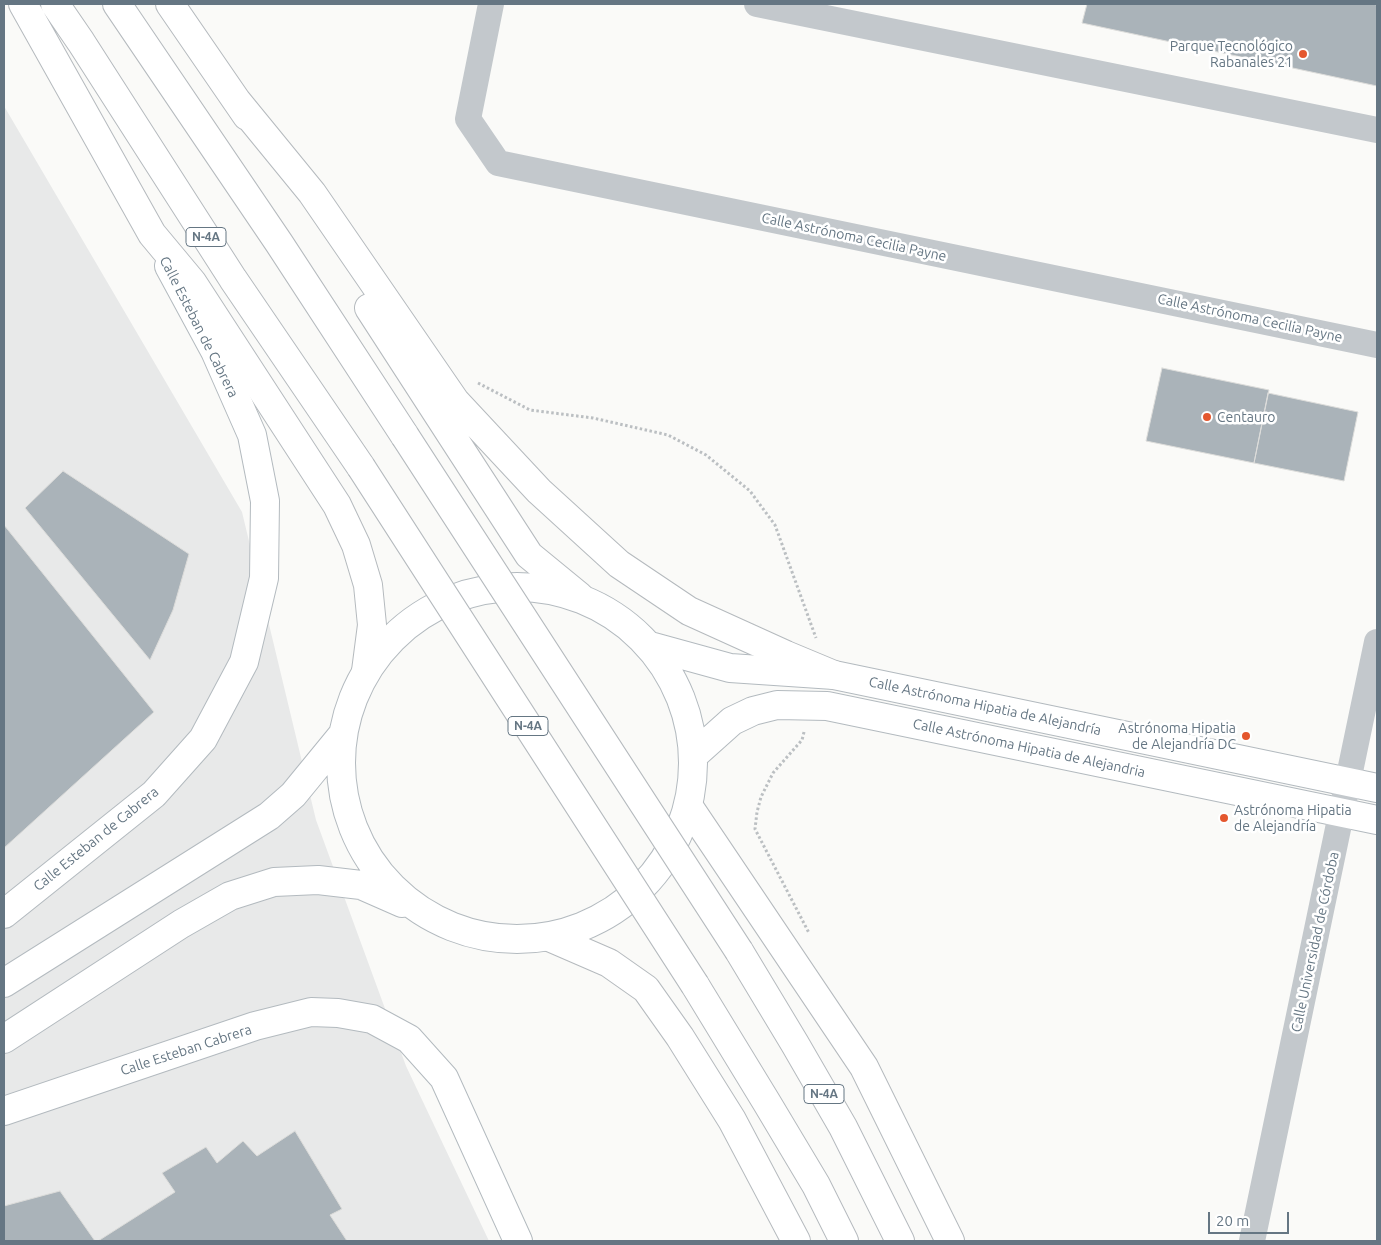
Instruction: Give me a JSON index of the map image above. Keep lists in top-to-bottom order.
{
  "streets": {
    "main road": [
      "N-4A",
      "Calle Esteban de Cabrera",
      "Calle Astrónoma Hipatia de Alejandría",
      "Calle Astrónoma Hipatia de Alejandria",
      "Calle Esteban Cabrera"
    ],
    "street": ["Calle Astrónoma Cecilia Payne", "Calle Universidad de Córdoba"]
  },
  "crossings": [
    ["Calle Astrónoma Hipatia de Alejandría", "Calle Universidad de Córdoba"],
    ["Calle Astrónoma Hipatia de Alejandria", "Calle Universidad de Córdoba"]
  ],
  "places": [
    "Parque Tecnológico Rabanales 21",
    "Centauro",
    "Astrónoma Hipatia de Alejandría DC",
    "Astrónoma Hipatia de Alejandría"
  ],
  "scale_bar": "20 m"
}
